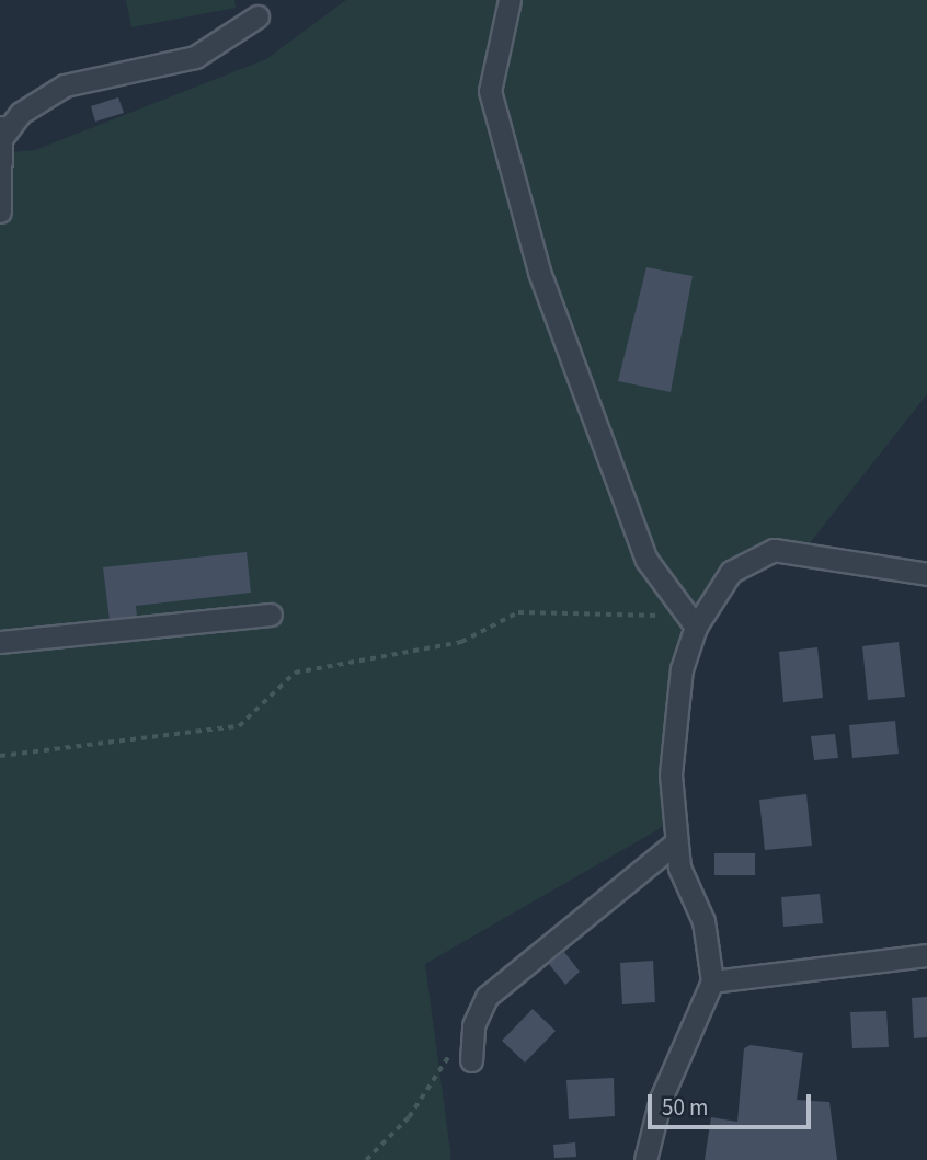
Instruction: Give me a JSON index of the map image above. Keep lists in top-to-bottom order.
{
  "scale_bar": "50 m"
}
